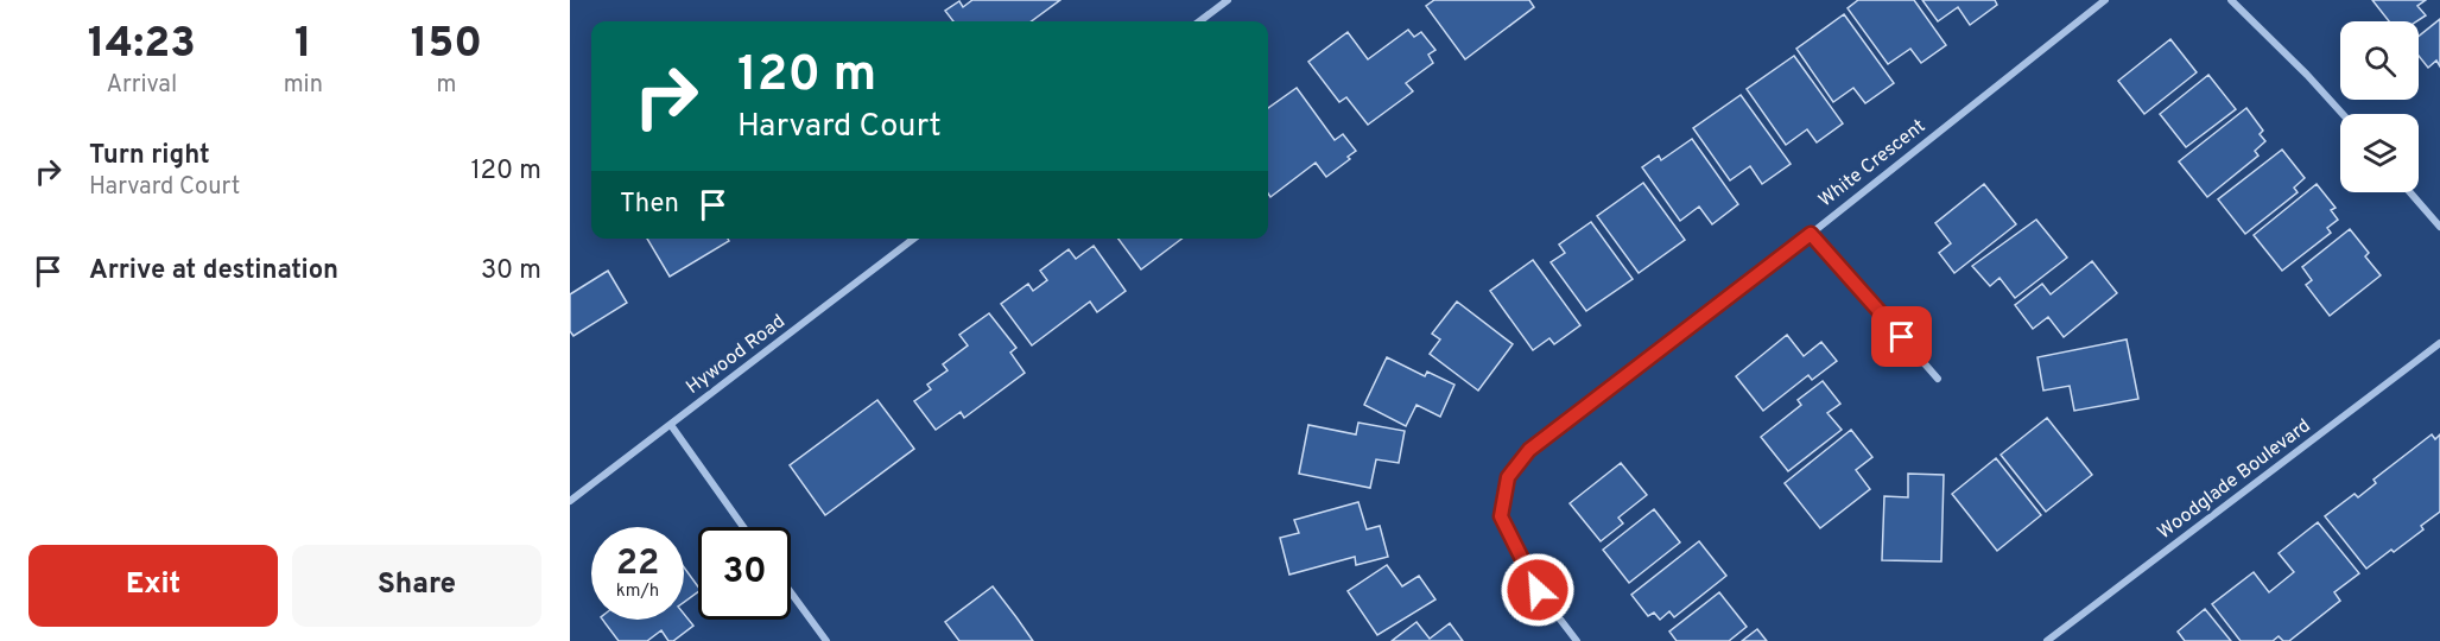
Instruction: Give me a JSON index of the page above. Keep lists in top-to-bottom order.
{
  "streets": {
    "street": ["White Crescent", "Hywood Road", "Woodglade Boulevard"]
  },
  "page": {
    "eta": [
      "14:23",
      "Arrival",
      "1",
      "min",
      "150",
      "m"
    ],
    "turn": ["120 m", "Harvard Court"],
    "list": [
      {
        "name": "Turn right",
        "note": "Harvard Court",
        "value": "120 m"
      },
      {
        "name": "Arrive at destination",
        "value": "30 m"
      }
    ],
    "then": "Then",
    "speed": "22 km/h",
    "limit": "30",
    "buttons": ["Exit", "Share"]
  }
}
